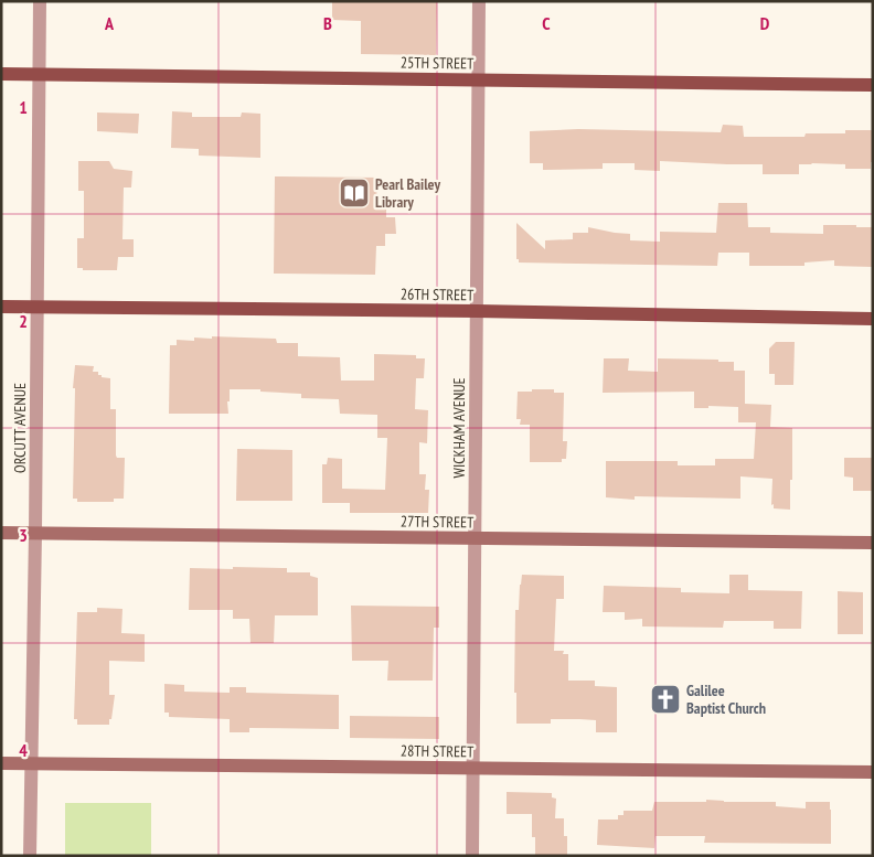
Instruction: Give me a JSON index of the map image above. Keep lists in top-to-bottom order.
{
  "streets": {
    "main road": [
      "25TH STREET",
      "26TH STREET",
      "27TH STREET",
      "28TH STREET"
    ],
    "street": ["ORCUTT AVENUE", "WICKHAM AVENUE"]
  },
  "crossings": [
    ["25TH STREET", "ORCUTT AVENUE"],
    ["25TH STREET", "WICKHAM AVENUE"],
    ["26TH STREET", "ORCUTT AVENUE"],
    ["26TH STREET", "WICKHAM AVENUE"],
    ["ORCUTT AVENUE", "27TH STREET"],
    ["ORCUTT AVENUE", "28TH STREET"],
    ["WICKHAM AVENUE", "27TH STREET"],
    ["WICKHAM AVENUE", "28TH STREET"]
  ],
  "places": {
    "library": ["Pearl Bailey Library"],
    "church": ["Galilee Baptist Church"]
  },
  "grid": {
    "columns": [
      "A",
      "B",
      "C",
      "D"
    ],
    "rows": [
      "1",
      "2",
      "3",
      "4"
    ]
  }
}
